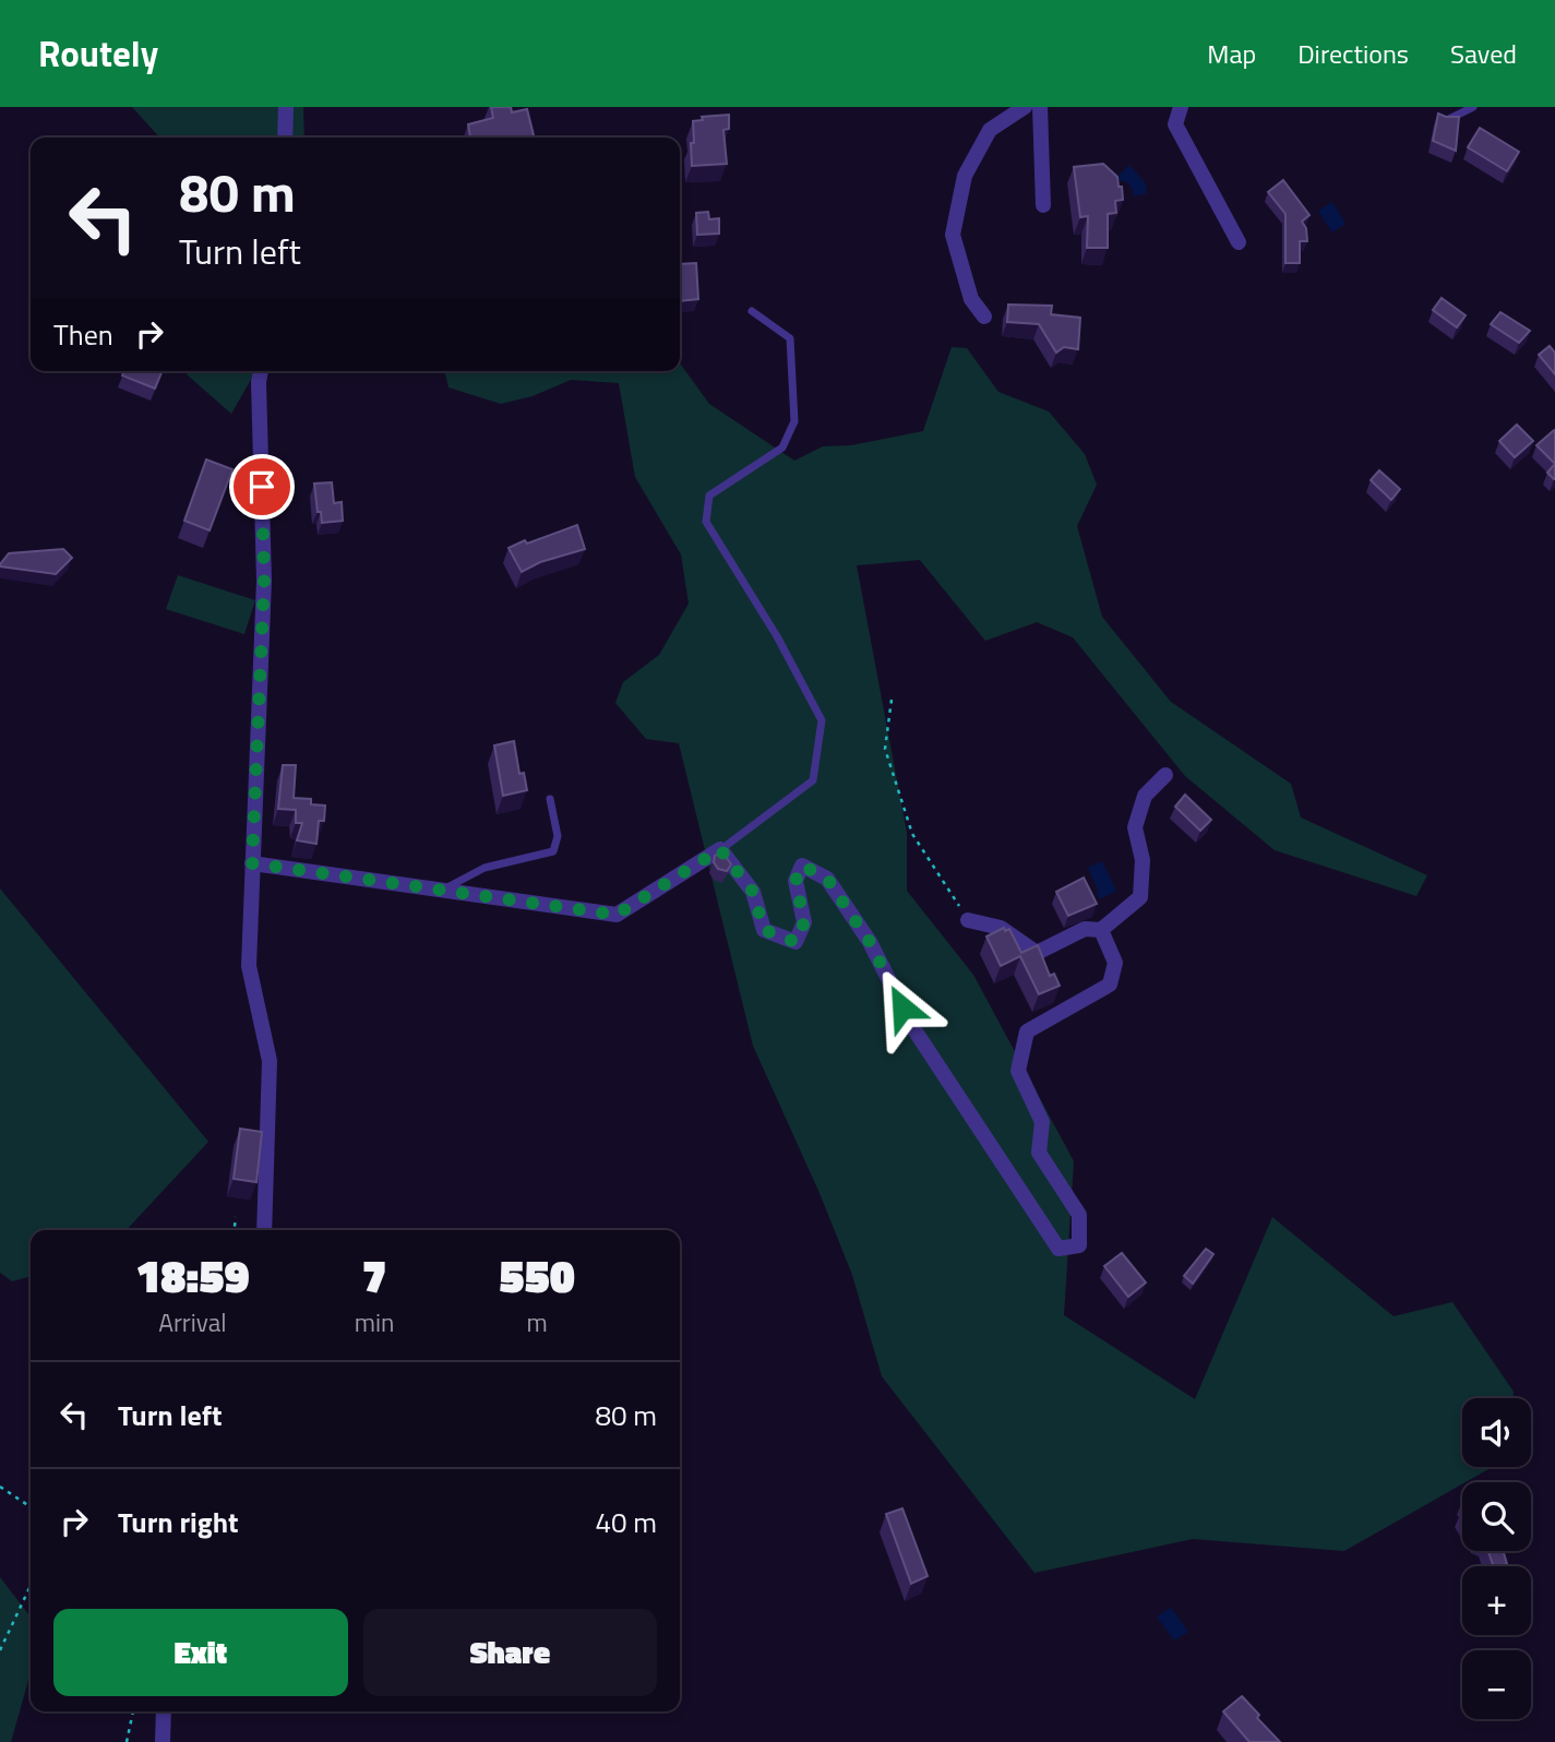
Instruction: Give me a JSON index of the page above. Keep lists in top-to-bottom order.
{
  "page": {
    "header": "Routely",
    "nav": ["Map", "Directions", "Saved"],
    "turn": ["80 m", "Turn left"],
    "then": "Then",
    "eta": [
      "18:59",
      "Arrival",
      "7",
      "min",
      "550",
      "m"
    ],
    "list": [
      {
        "name": "Turn left",
        "value": "80 m"
      },
      {
        "name": "Turn right",
        "value": "40 m"
      }
    ],
    "map_buttons": ["+", "−"],
    "buttons": ["Exit", "Share"]
  }
}
